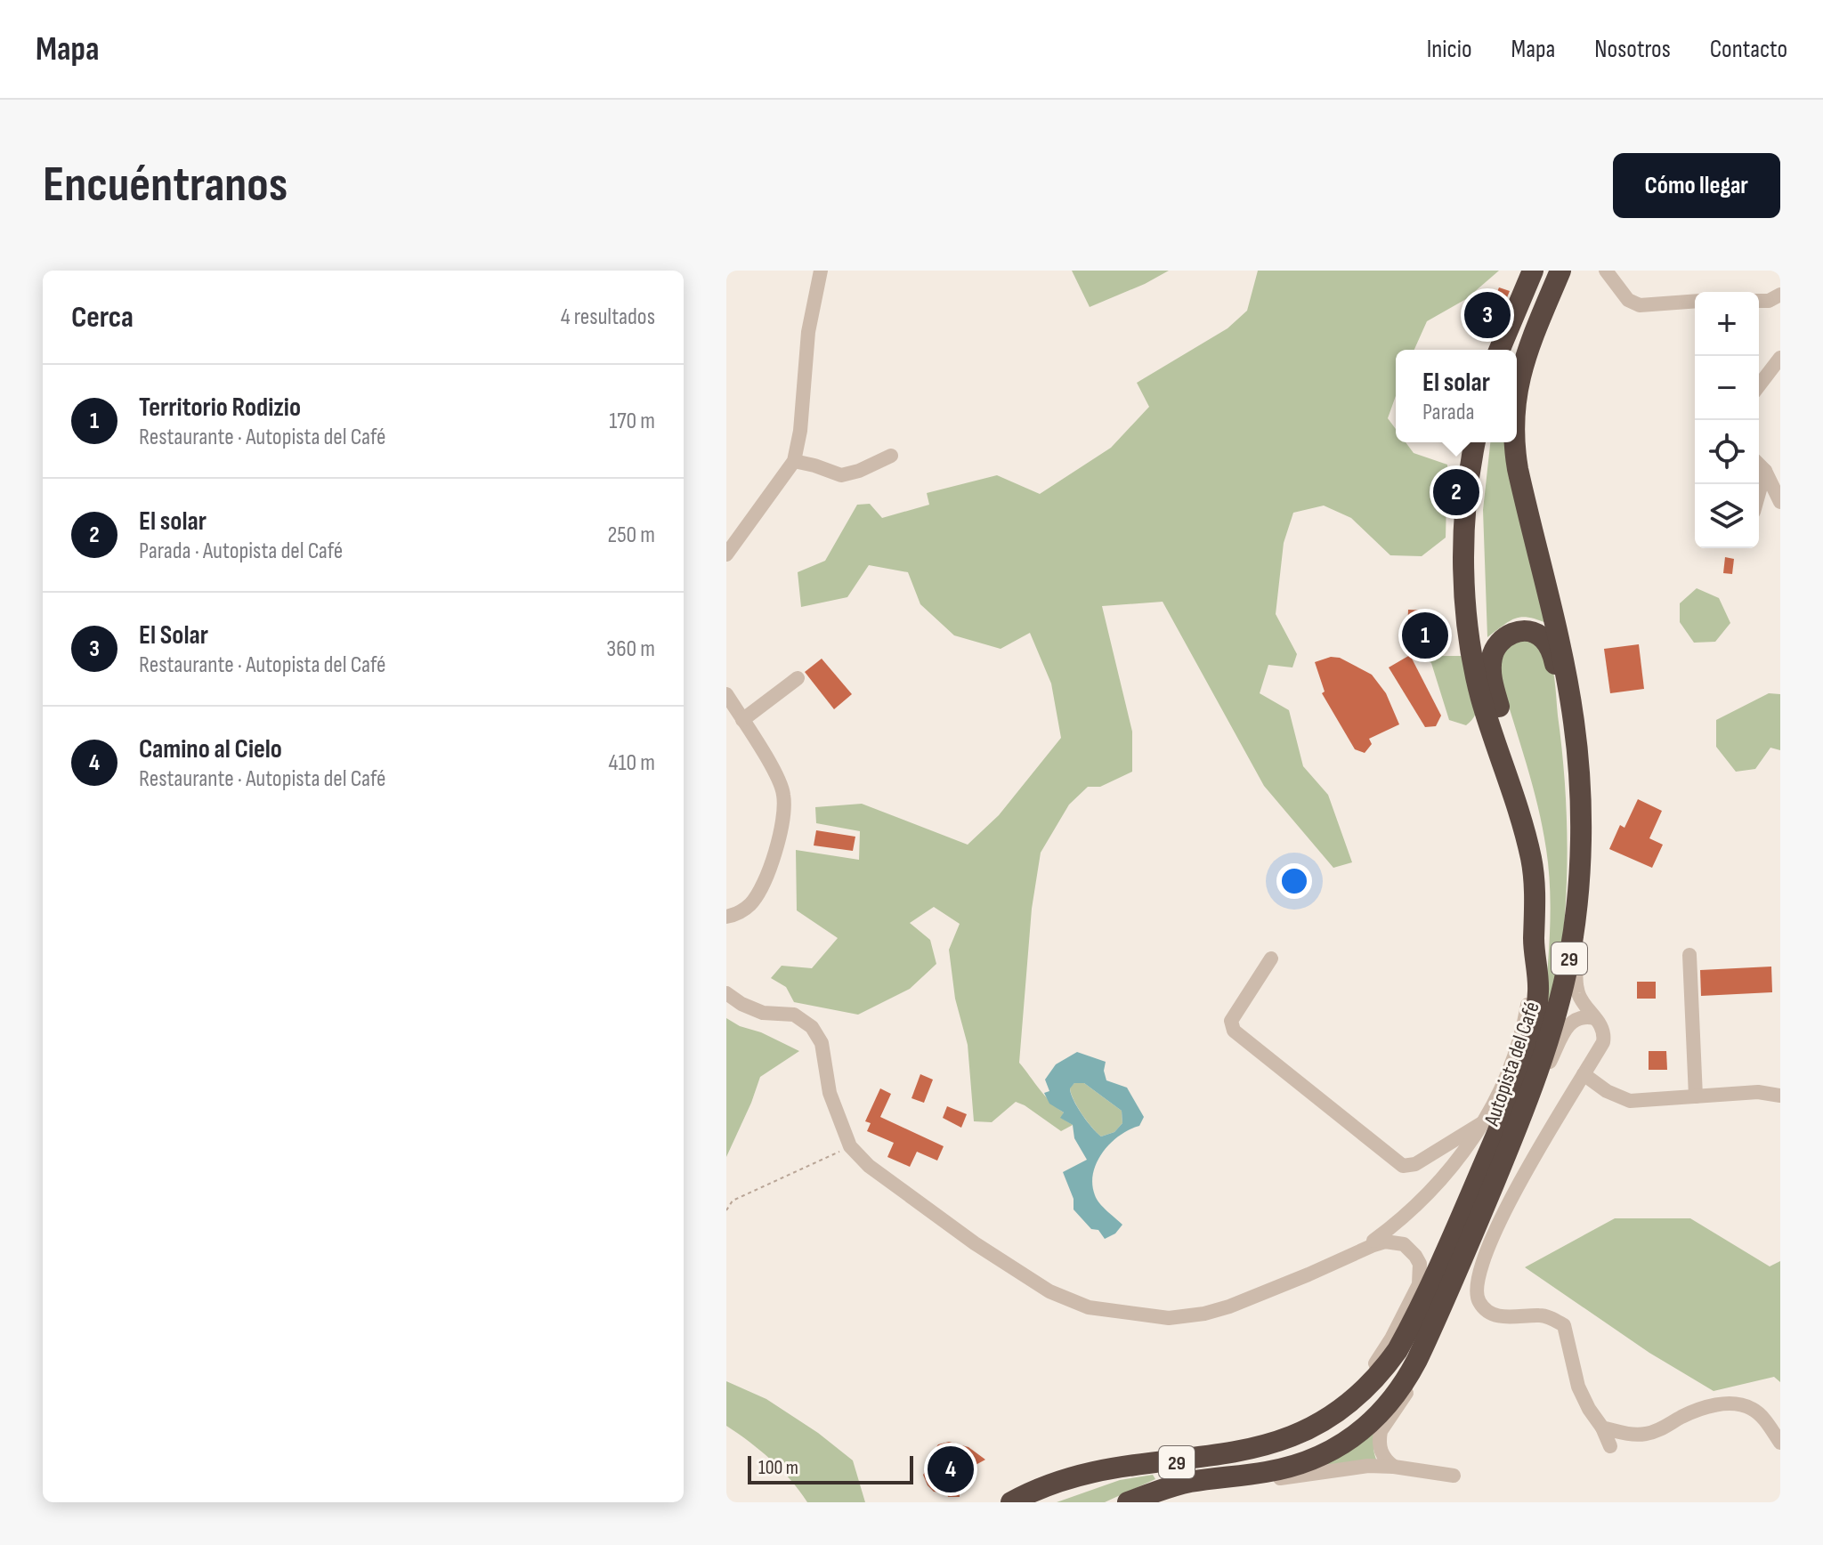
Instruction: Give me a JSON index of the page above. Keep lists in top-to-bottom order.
{
  "streets": {
    "highway": ["29", "Autopista del Café"]
  },
  "scale_bar": "100 m",
  "page": {
    "header": "Mapa",
    "nav": [
      "Inicio",
      "Mapa",
      "Nosotros",
      "Contacto"
    ],
    "buttons": "Cómo llegar",
    "title": "Encuéntranos",
    "heading": ["Cerca", "4 resultados"],
    "pins": [
      "3",
      "2",
      "1",
      "4"
    ],
    "map_buttons": ["+", "−"],
    "popup": ["El solar", "Parada"],
    "list": [
      {
        "mark": "1",
        "name": "Territorio Rodizio",
        "note": "Restaurante · Autopista del Café",
        "value": "170 m"
      },
      {
        "mark": "2",
        "name": "El solar",
        "note": "Parada · Autopista del Café",
        "value": "250 m"
      },
      {
        "mark": "3",
        "name": "El Solar",
        "note": "Restaurante · Autopista del Café",
        "value": "360 m"
      },
      {
        "mark": "4",
        "name": "Camino al Cielo",
        "note": "Restaurante · Autopista del Café",
        "value": "410 m"
      }
    ],
    "scale": "100 m"
  }
}
